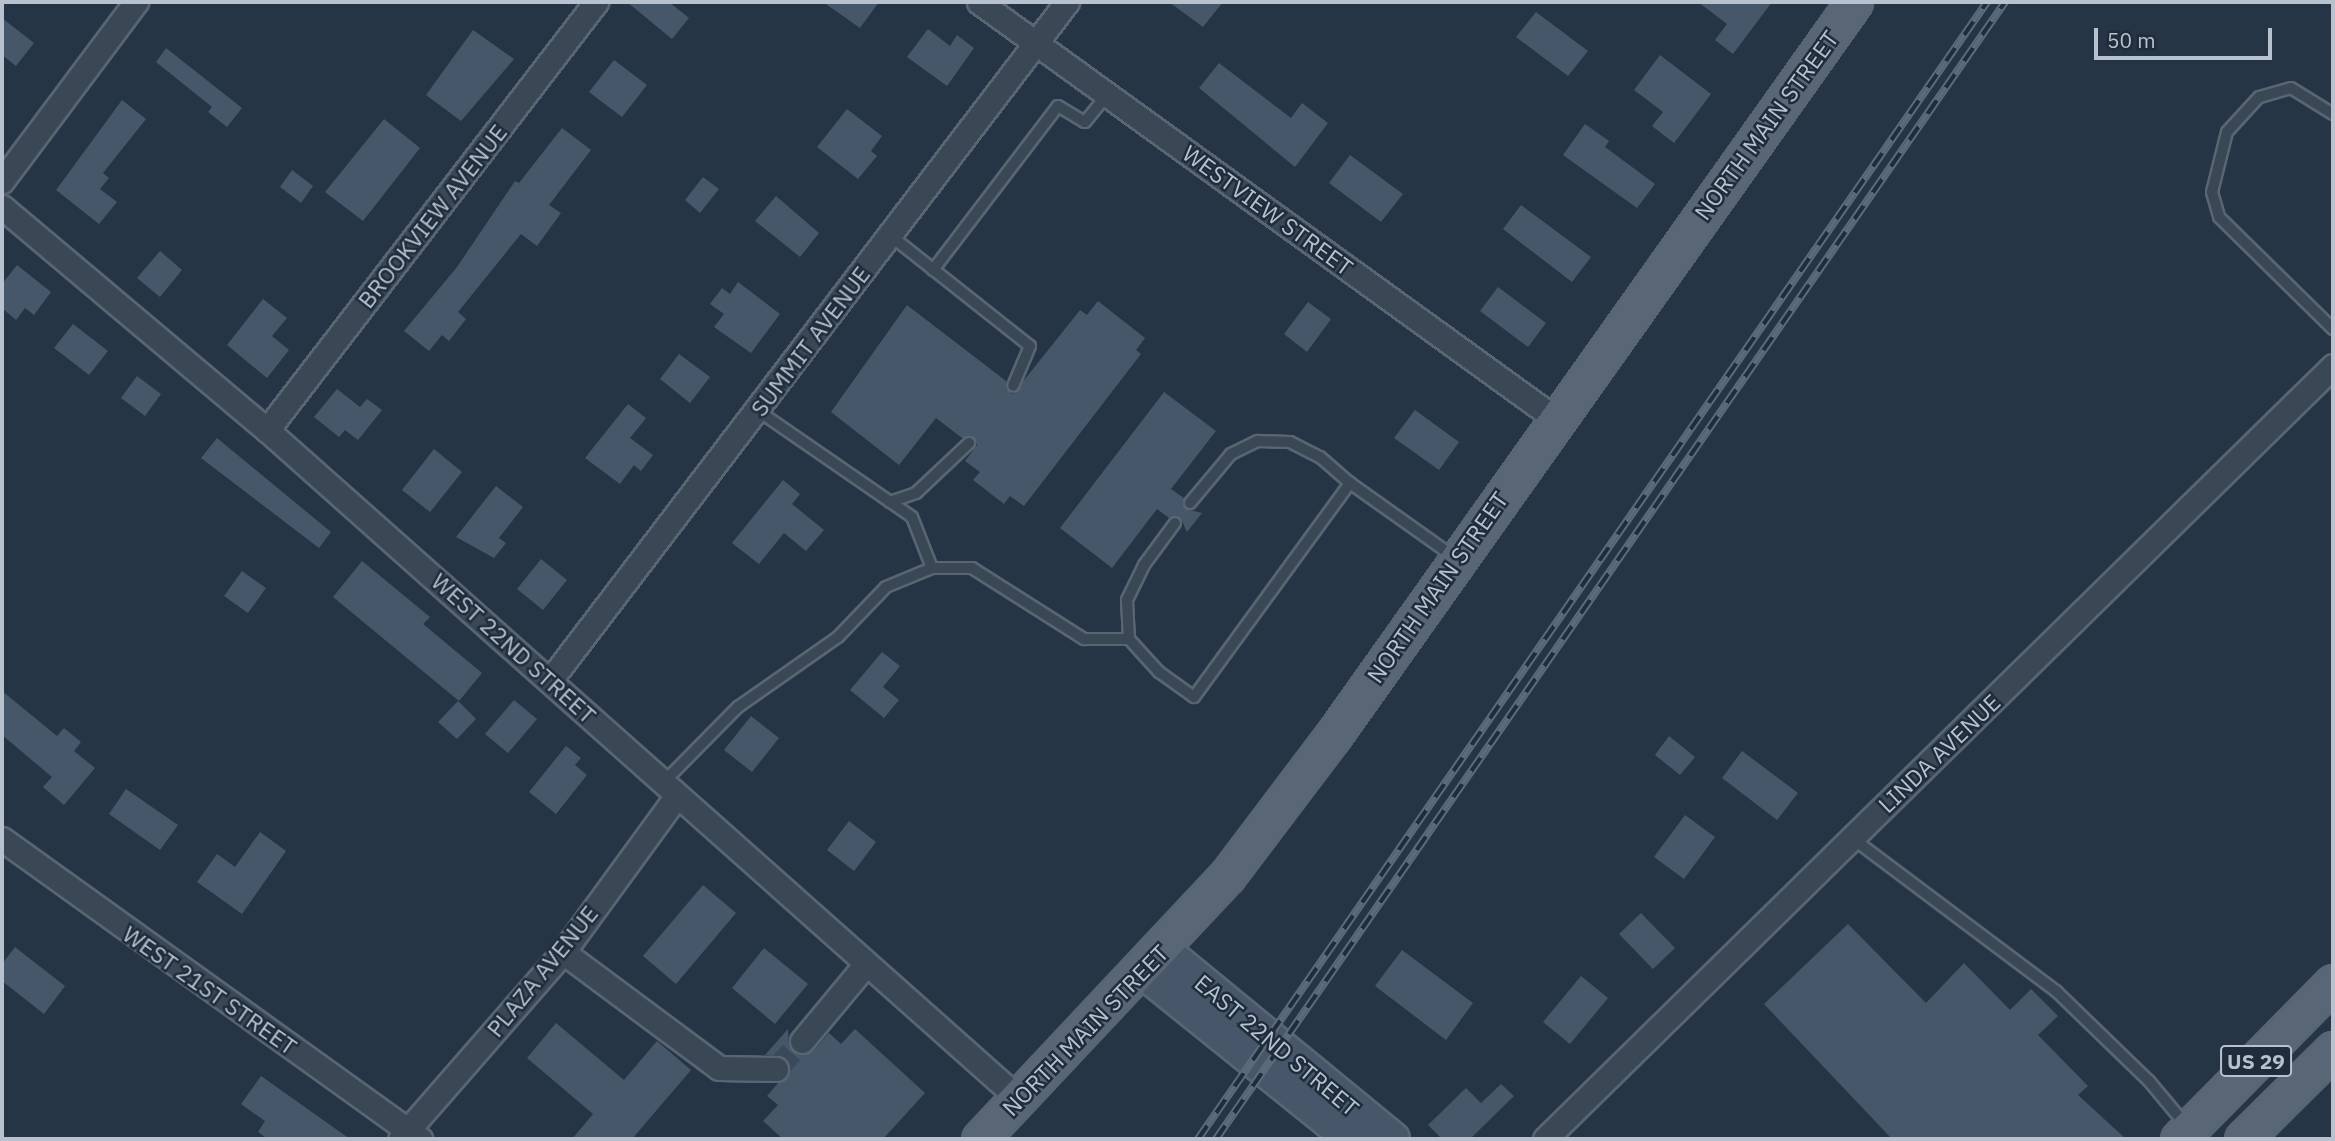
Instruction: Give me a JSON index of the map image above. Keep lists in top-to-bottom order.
{
  "streets": {
    "main road": ["NORTH MAIN STREET", "EAST 22ND STREET", "US 29"],
    "street": [
      "WESTVIEW STREET",
      "BROOKVIEW AVENUE",
      "SUMMIT AVENUE",
      "WEST 22ND STREET",
      "LINDA AVENUE",
      "PLAZA AVENUE",
      "WEST 21ST STREET"
    ]
  },
  "crossings": [
    ["NORTH MAIN STREET", "WESTVIEW STREET"],
    ["NORTH MAIN STREET", "WEST 22ND STREET"],
    ["NORTH MAIN STREET", "EAST 22ND STREET"],
    ["WESTVIEW STREET", "SUMMIT AVENUE"],
    ["BROOKVIEW AVENUE", "WEST 22ND STREET"],
    ["SUMMIT AVENUE", "WEST 22ND STREET"],
    ["WEST 22ND STREET", "PLAZA AVENUE"],
    ["PLAZA AVENUE", "WEST 21ST STREET"]
  ],
  "scale_bar": "50 m"
}
